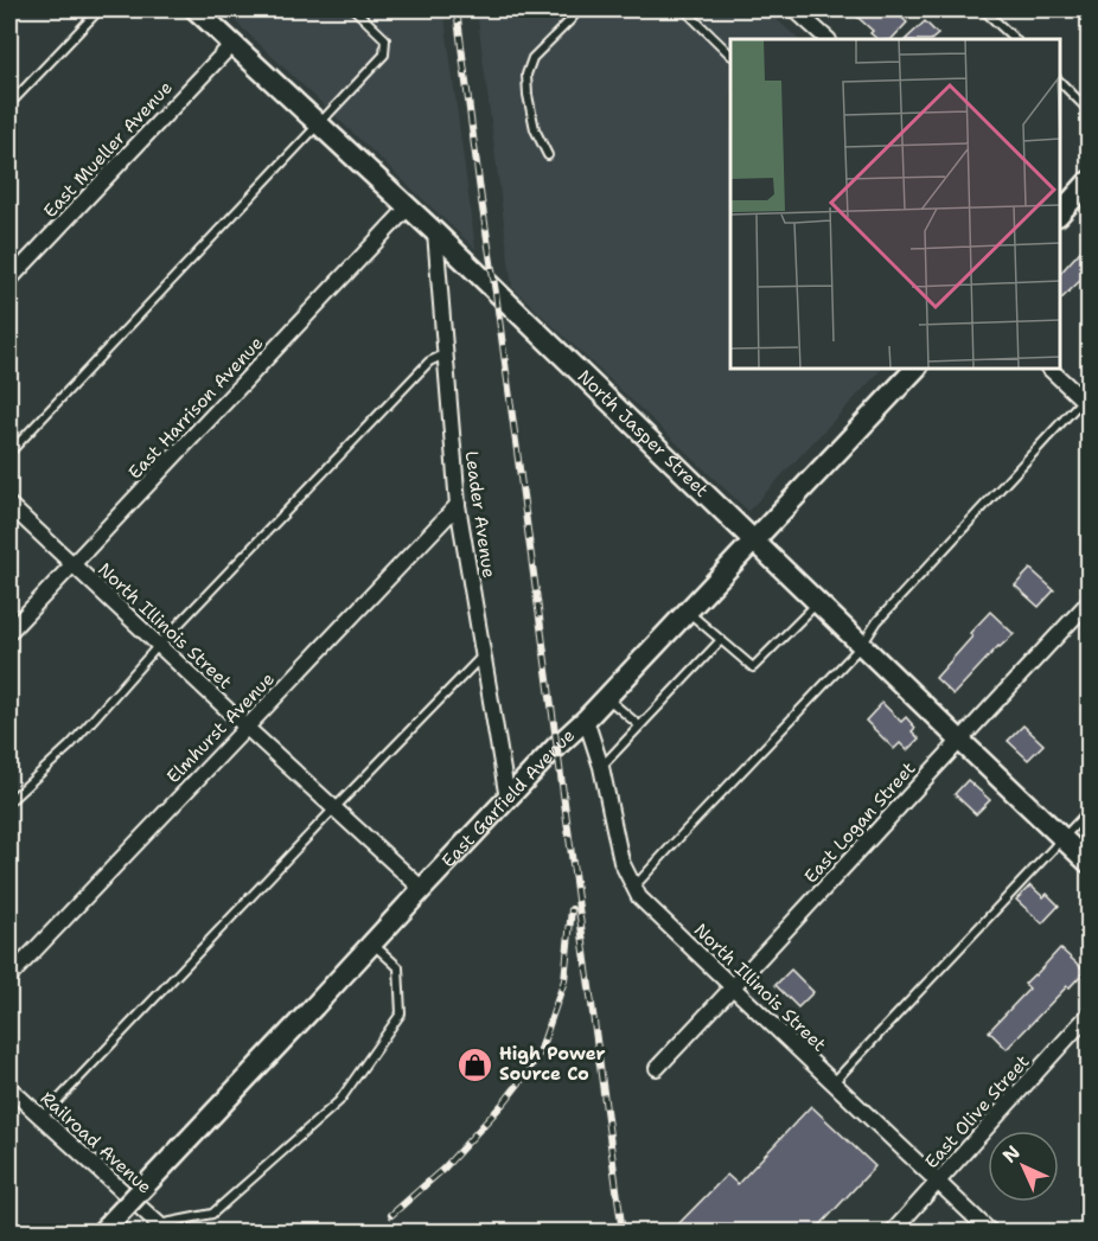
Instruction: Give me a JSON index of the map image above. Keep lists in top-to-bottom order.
{
  "streets": {
    "street": [
      "East Mueller Avenue",
      "East Harrison Avenue",
      "North Jasper Street",
      "Leader Avenue",
      "North Illinois Street",
      "Elmhurst Avenue",
      "East Garfield Avenue",
      "East Logan Street",
      "East Olive Street",
      "Railroad Avenue"
    ]
  },
  "crossings": [
    ["East Mueller Avenue", "North Jasper Street"],
    ["East Harrison Avenue", "North Jasper Street"],
    ["East Harrison Avenue", "North Illinois Street"],
    ["North Jasper Street", "Leader Avenue"],
    ["North Jasper Street", "East Garfield Avenue"],
    ["North Jasper Street", "East Logan Street"],
    ["Leader Avenue", "Elmhurst Avenue"],
    ["Leader Avenue", "East Garfield Avenue"],
    ["North Illinois Street", "Elmhurst Avenue"],
    ["North Illinois Street", "East Garfield Avenue"],
    ["North Illinois Street", "East Logan Street"],
    ["North Illinois Street", "East Olive Street"]
  ],
  "places": {
    "shop": ["High Power Source Co"]
  },
  "north": "top left"
}
